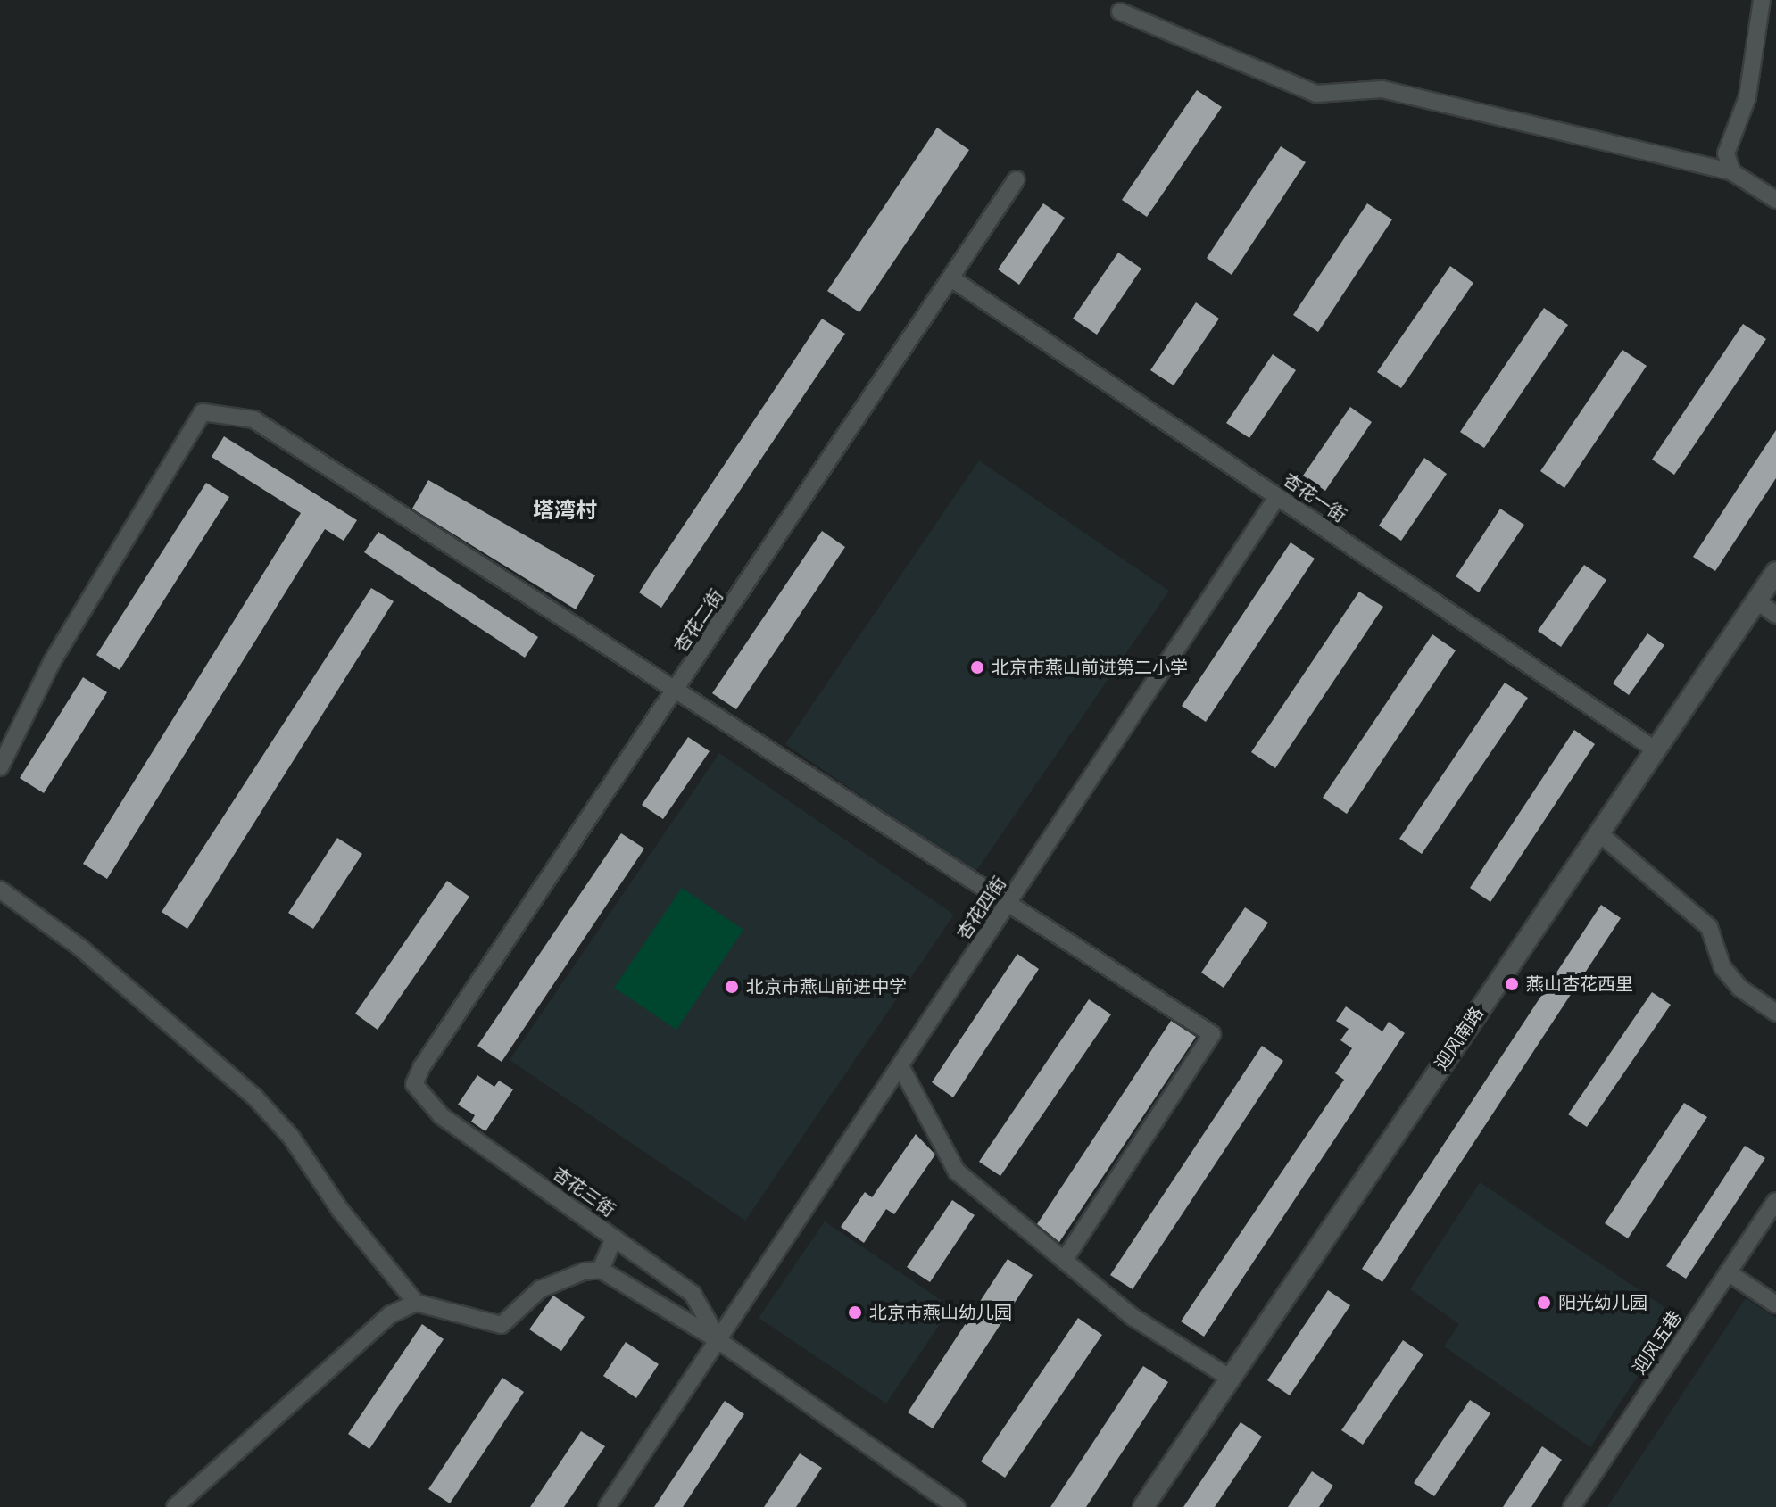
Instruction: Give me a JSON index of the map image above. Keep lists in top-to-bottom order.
{
  "streets": {
    "street": [
      "杏花一街",
      "杏花二街",
      "杏花四街",
      "迎风南路",
      "杏花三街",
      "迎风五巷"
    ]
  },
  "crossings": [
    ["杏花一街", "杏花二街"],
    ["杏花一街", "杏花四街"],
    ["杏花一街", "迎风南路"],
    ["杏花二街", "杏花三街"],
    ["杏花四街", "杏花三街"]
  ],
  "districts": ["塔湾村"],
  "places": [
    "北京市燕山前进第二小学",
    "燕山杏花西里",
    "北京市燕山前进中学",
    "阳光幼儿园",
    "北京市燕山幼儿园"
  ]
}
